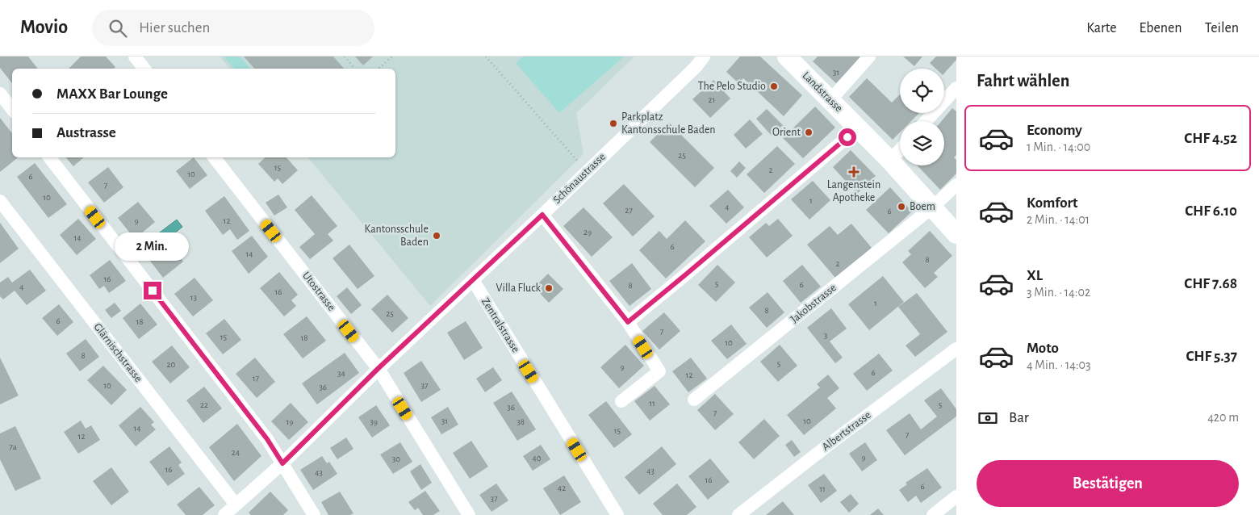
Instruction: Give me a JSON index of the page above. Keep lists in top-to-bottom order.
{
  "streets": {
    "main road": ["Landstrasse"],
    "street": [
      "Schönaustrasse",
      "Utostrasse",
      "Jakobstrasse",
      "Zentralstrasse",
      "Glärnischstrasse",
      "Albertstrasse"
    ]
  },
  "crossings": [
    ["Landstrasse", "Jakobstrasse"],
    ["Schönaustrasse", "Utostrasse"],
    ["Schönaustrasse", "Zentralstrasse"],
    ["Schönaustrasse", "Glärnischstrasse"]
  ],
  "places": {
    "other": [
      "The Pelo Studio",
      "Parkplatz Kantonsschule Baden",
      "Orient",
      "Boem",
      "Kantonsschule Baden",
      "Villa Fluck"
    ],
    "health": ["Langenstein Apotheke"]
  },
  "house_numbers": [
    "31",
    "21",
    "25",
    "15",
    "2",
    "10",
    "6",
    "7",
    "10",
    "1",
    "4",
    "27",
    "6",
    "9",
    "12",
    "29",
    "14",
    "6",
    "14",
    "8",
    "2",
    "16",
    "5",
    "6",
    "8",
    "4",
    "16",
    "13",
    "1",
    "8",
    "25",
    "6",
    "18",
    "7",
    "3",
    "15",
    "18",
    "10",
    "8",
    "5",
    "20",
    "9",
    "6",
    "34",
    "12",
    "17",
    "10",
    "37",
    "36",
    "11",
    "22",
    "5",
    "36",
    "7",
    "31",
    "10",
    "19",
    "39",
    "38",
    "14",
    "15",
    "7",
    "12",
    "7a",
    "24",
    "9",
    "40",
    "30",
    "16",
    "43",
    "43",
    "16",
    "6",
    "42",
    "11",
    "37"
  ],
  "page": {
    "header": "Movio",
    "search": "Hier suchen",
    "nav": ["Karte", "Ebenen", "Teilen"],
    "heading": "Fahrt wählen",
    "banner": ["MAXX Bar Lounge", "Austrasse"],
    "list": [
      {
        "name": "Economy",
        "note": "1 Min. · 14:00",
        "value": "CHF 4.52"
      },
      {
        "name": "Komfort",
        "note": "2 Min. · 14:01",
        "value": "CHF 6.10"
      },
      {
        "name": "XL",
        "note": "3 Min. · 14:02",
        "value": "CHF 7.68"
      },
      {
        "name": "Moto",
        "note": "4 Min. · 14:03",
        "value": "CHF 5.37"
      }
    ],
    "bubble": "2 Min.",
    "pay": ["Bar", "420 m"],
    "buttons": "Bestätigen"
  }
}
